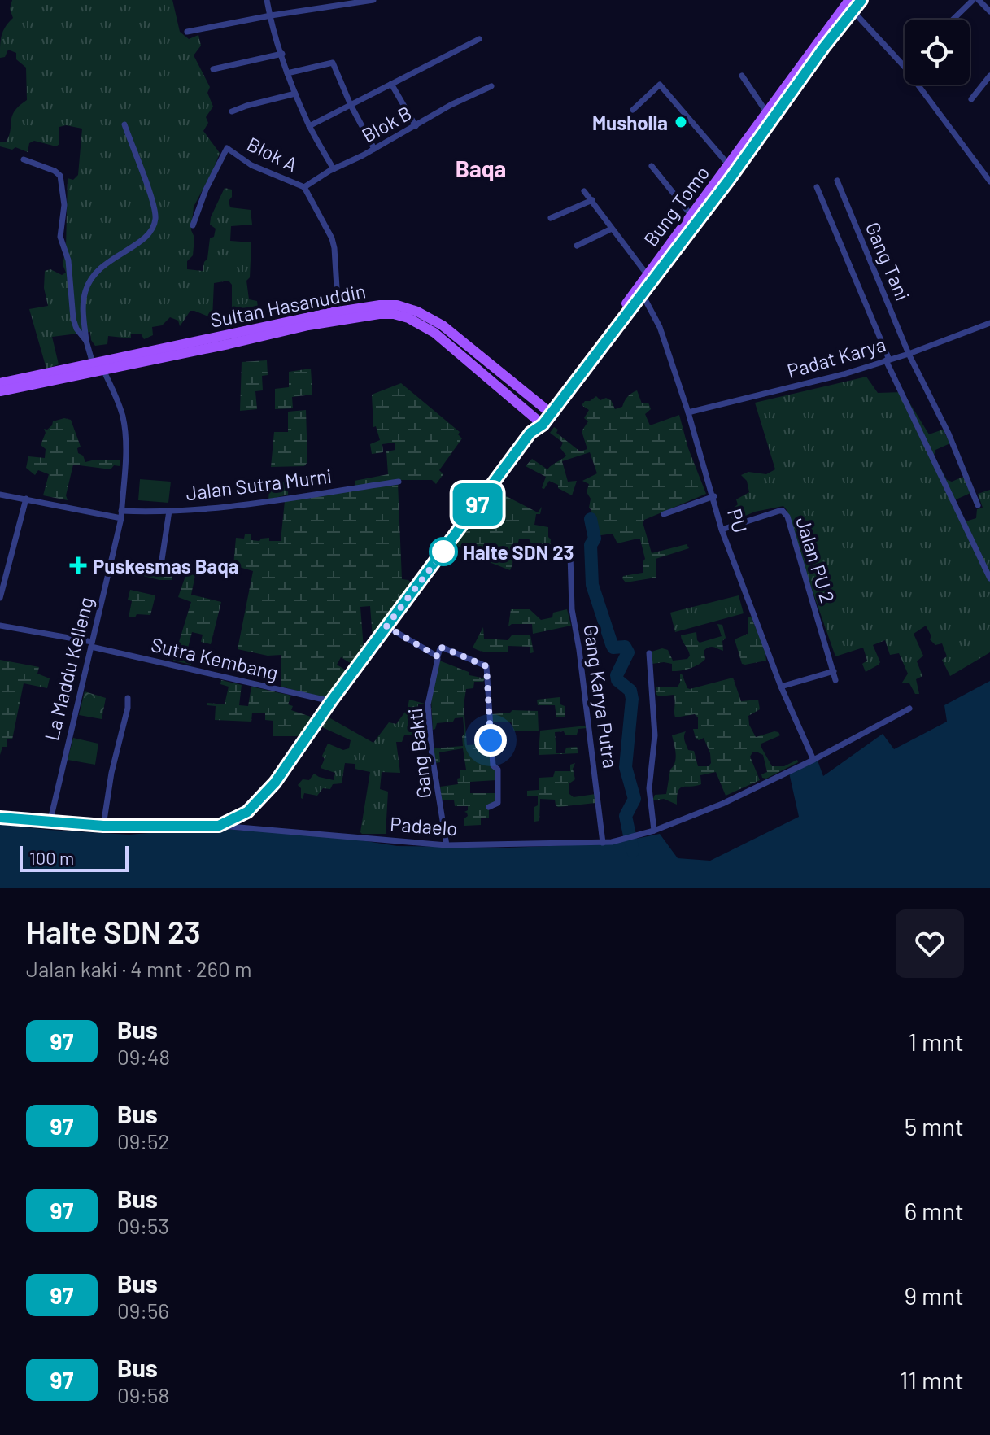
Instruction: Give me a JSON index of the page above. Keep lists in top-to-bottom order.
{
  "streets": {
    "main road": ["Bung Tomo", "Sultan Hasanuddin"],
    "street": [
      "Blok B",
      "Blok A",
      "Gang Tani",
      "Padat Karya",
      "Jalan Sutra Murni",
      "PU",
      "Jalan PU 2",
      "Sutra Kembang",
      "La Maddu Kelleng",
      "Gang Karya Putra",
      "Gang Bakti",
      "Padaelo"
    ]
  },
  "crossings": [
    ["Blok B", "Blok A"],
    ["Bung Tomo", "Sultan Hasanuddin"],
    ["Bung Tomo", "PU"],
    ["Bung Tomo", "Sutra Kembang"],
    ["Bung Tomo", "La Maddu Kelleng"],
    ["Bung Tomo", "Padaelo"],
    ["Gang Tani", "Padat Karya"],
    ["Sultan Hasanuddin", "La Maddu Kelleng"],
    ["Padat Karya", "PU"],
    ["Jalan Sutra Murni", "La Maddu Kelleng"],
    ["PU", "Jalan PU 2"],
    ["PU", "Padaelo"],
    ["Sutra Kembang", "La Maddu Kelleng"],
    ["Gang Karya Putra", "Padaelo"],
    ["Gang Bakti", "Padaelo"]
  ],
  "districts": ["Baqa"],
  "places": {
    "other": ["Musholla", "Halte SDN 23"],
    "health": ["Puskesmas Baqa"]
  },
  "lines": ["bus line 97"],
  "scale_bar": "100 m",
  "page": {
    "on_map": "97",
    "scale": "100 m",
    "heading": ["Halte SDN 23", "Jalan kaki · 4 mnt · 260 m"],
    "list": [
      {
        "mark": "97",
        "name": "Bus",
        "note": "09:48",
        "value": "1 mnt"
      },
      {
        "mark": "97",
        "name": "Bus",
        "note": "09:52",
        "value": "5 mnt"
      },
      {
        "mark": "97",
        "name": "Bus",
        "note": "09:53",
        "value": "6 mnt"
      },
      {
        "mark": "97",
        "name": "Bus",
        "note": "09:56",
        "value": "9 mnt"
      },
      {
        "mark": "97",
        "name": "Bus",
        "note": "09:58",
        "value": "11 mnt"
      }
    ]
  }
}
